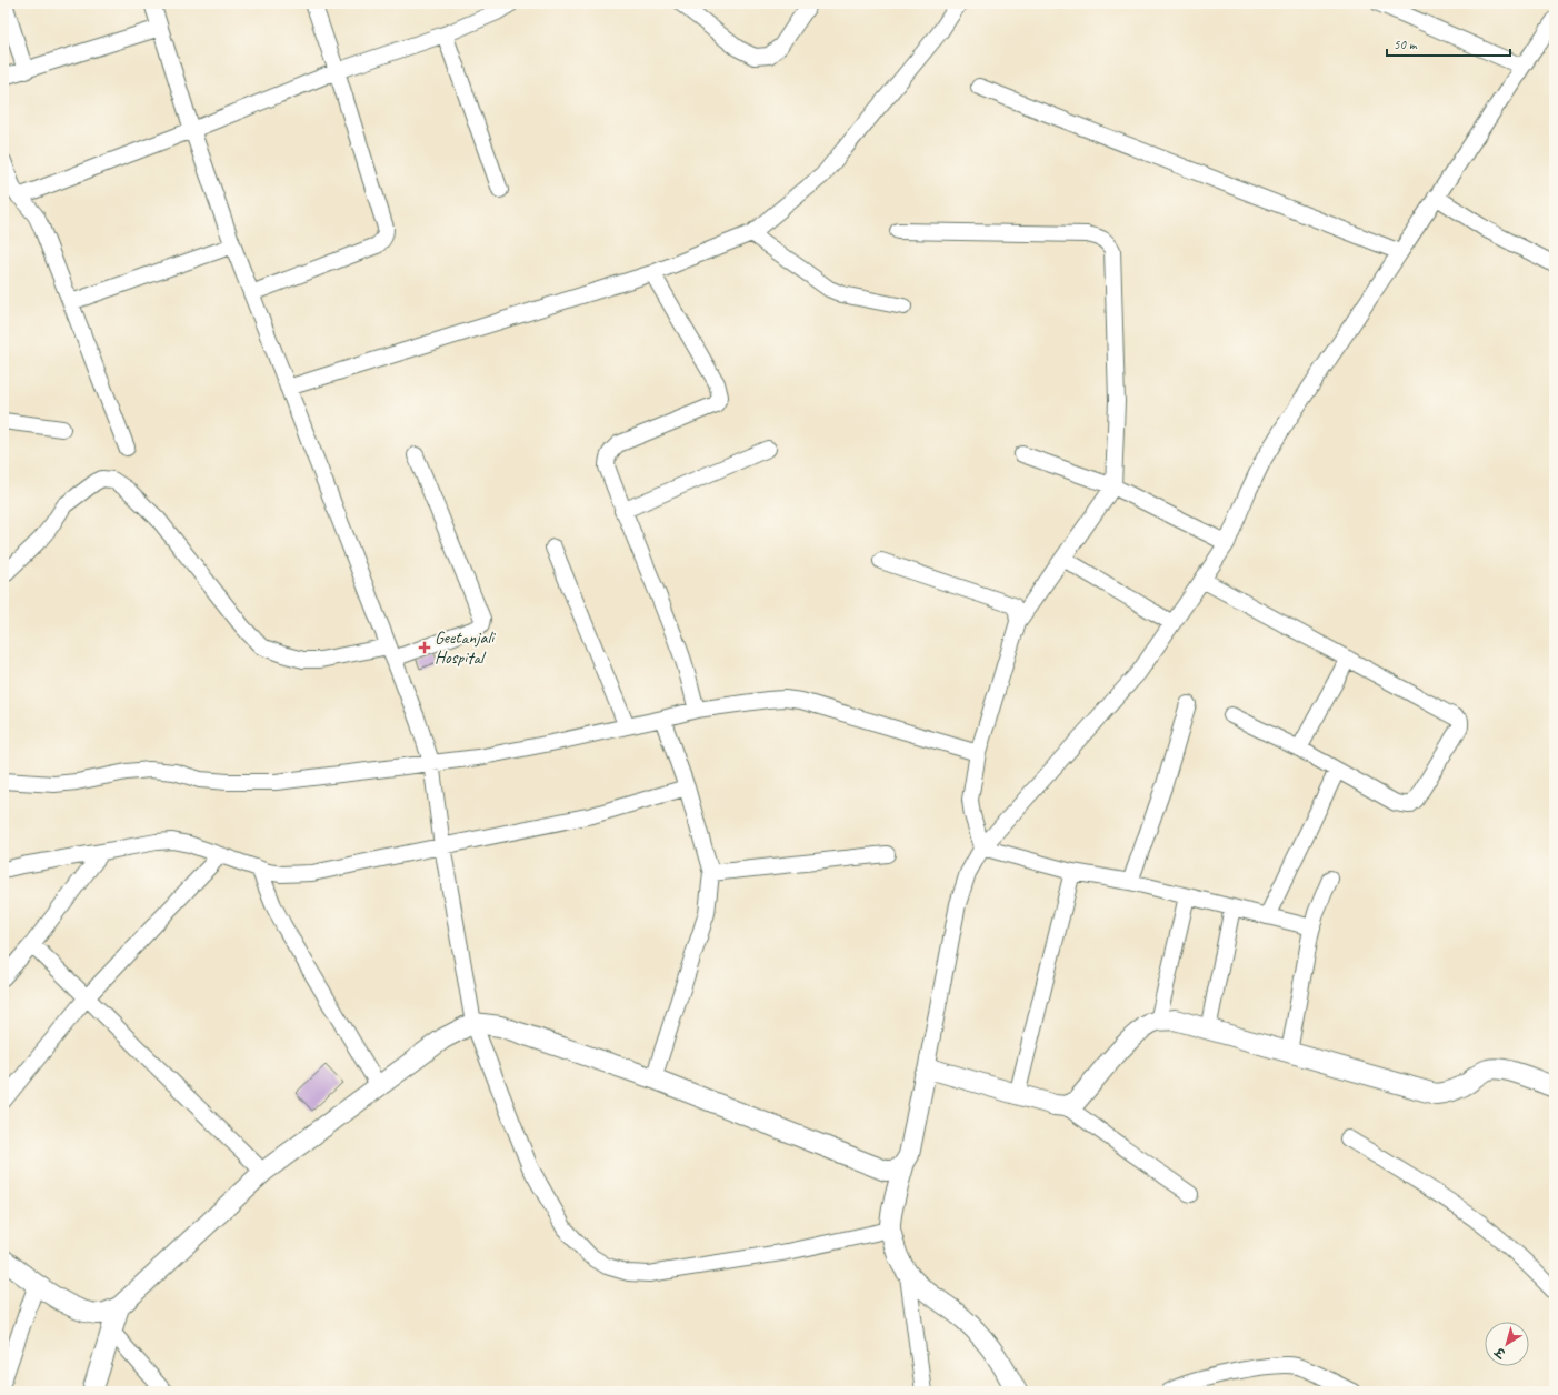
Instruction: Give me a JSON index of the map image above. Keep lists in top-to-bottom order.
{
  "places": {
    "health": ["Geetanjali Hospital"]
  },
  "scale_bar": "50 m",
  "north": "bottom left"
}
